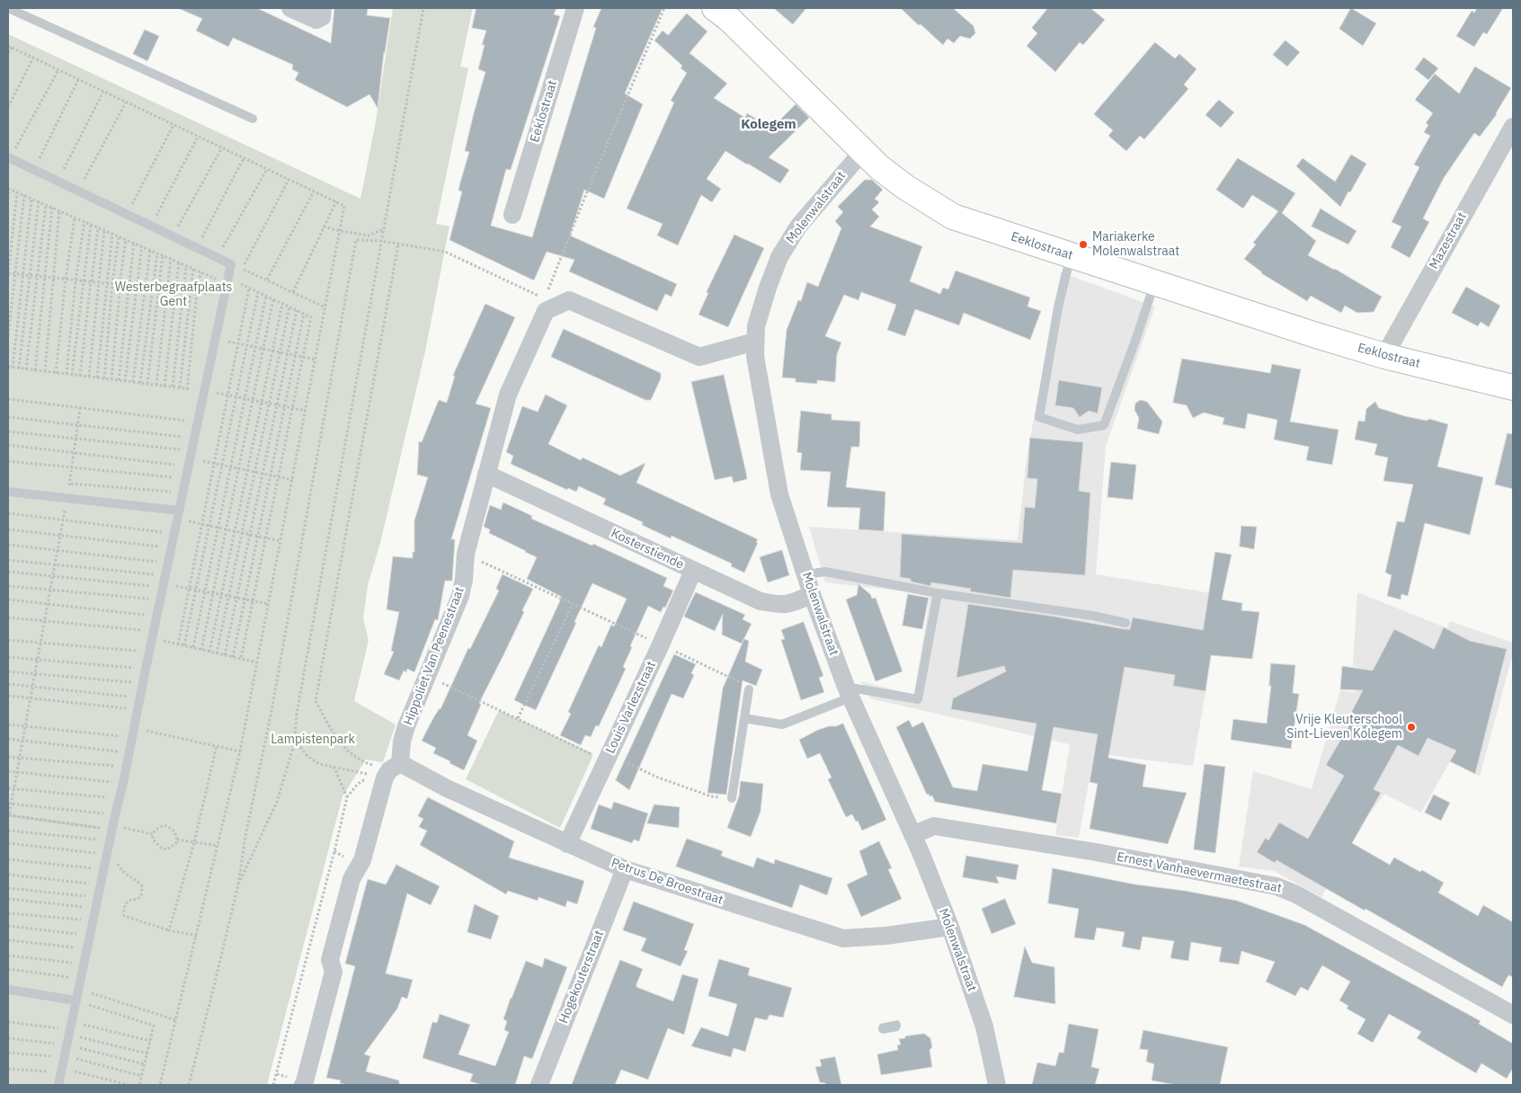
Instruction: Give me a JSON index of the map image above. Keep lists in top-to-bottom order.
{
  "streets": {
    "street": [
      "Eeklostraat",
      "Molenwalstraat",
      "Mazestraat",
      "Kosterstiende",
      "Hippoliet Van Peenestraat",
      "Louis Varlezstraat",
      "Ernest Vanhaevermaetestraat",
      "Petrus De Broestraat",
      "Hogekouterstraat"
    ]
  },
  "crossings": [
    ["Eeklostraat", "Molenwalstraat"],
    ["Eeklostraat", "Mazestraat"],
    ["Molenwalstraat", "Kosterstiende"],
    ["Molenwalstraat", "Ernest Vanhaevermaetestraat"],
    ["Molenwalstraat", "Petrus De Broestraat"],
    ["Kosterstiende", "Hippoliet Van Peenestraat"],
    ["Kosterstiende", "Louis Varlezstraat"],
    ["Hippoliet Van Peenestraat", "Petrus De Broestraat"],
    ["Louis Varlezstraat", "Petrus De Broestraat"],
    ["Petrus De Broestraat", "Hogekouterstraat"]
  ],
  "districts": ["Kolegem"],
  "parks": ["Westerbegraafplaats Gent", "Lampistenpark"],
  "places": ["Mariakerke Molenwalstraat", "Vrije Kleuterschool Sint-Lieven Kolegem"]
}
